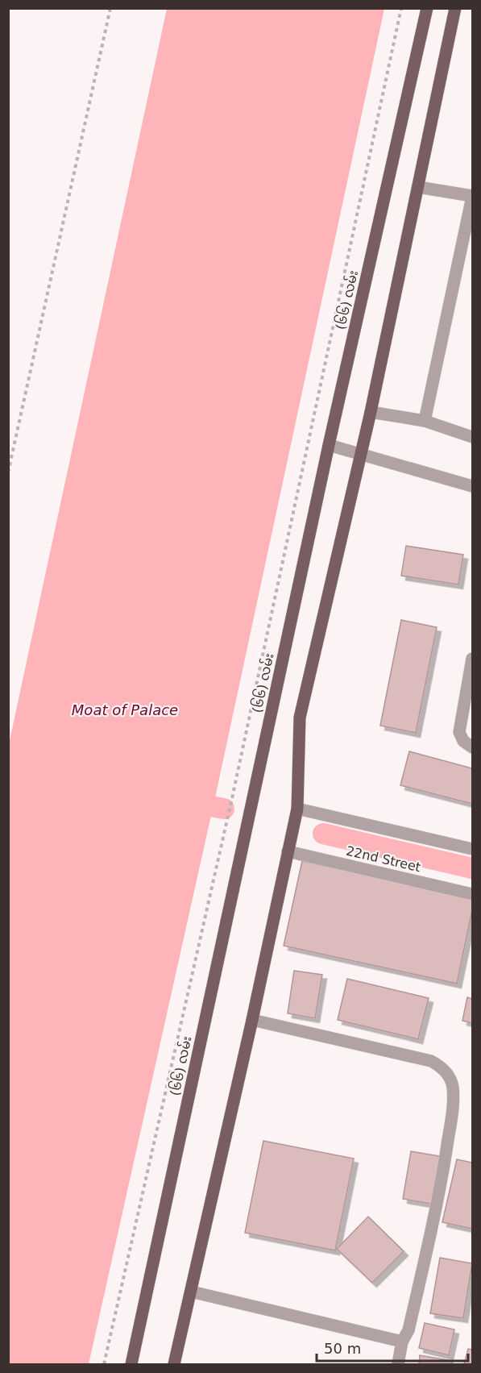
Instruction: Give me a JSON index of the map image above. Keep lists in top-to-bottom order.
{
  "streets": {
    "main road": ["(၆၆) လမ်း"],
    "street": ["22nd Street"]
  },
  "water": ["Moat of Palace"],
  "scale_bar": "50 m"
}
